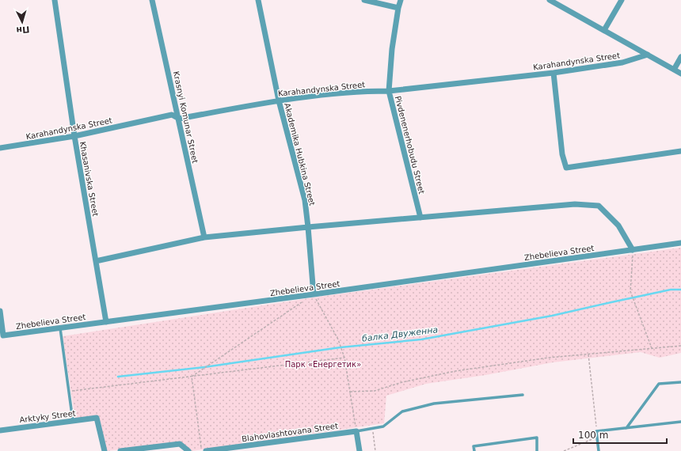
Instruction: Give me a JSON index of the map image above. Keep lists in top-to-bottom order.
{
  "streets": {
    "street": [
      "Karahandynska Street",
      "Krasnyi Komunar Street",
      "Pivdenenerhobudu Street",
      "Akademika Hubkina Street",
      "Khasanivska Street",
      "Zhebelieva Street",
      "Arktyky Street",
      "Blahovlashtovana Street"
    ]
  },
  "crossings": [
    ["Karahandynska Street", "Krasnyi Komunar Street"],
    ["Karahandynska Street", "Pivdenenerhobudu Street"],
    ["Karahandynska Street", "Akademika Hubkina Street"],
    ["Karahandynska Street", "Khasanivska Street"],
    ["Akademika Hubkina Street", "Zhebelieva Street"],
    ["Khasanivska Street", "Zhebelieva Street"]
  ],
  "water": ["балка Двуженна"],
  "parks": ["Парк «Енергетик»"],
  "scale_bar": "100 m",
  "north": "bottom"
}
